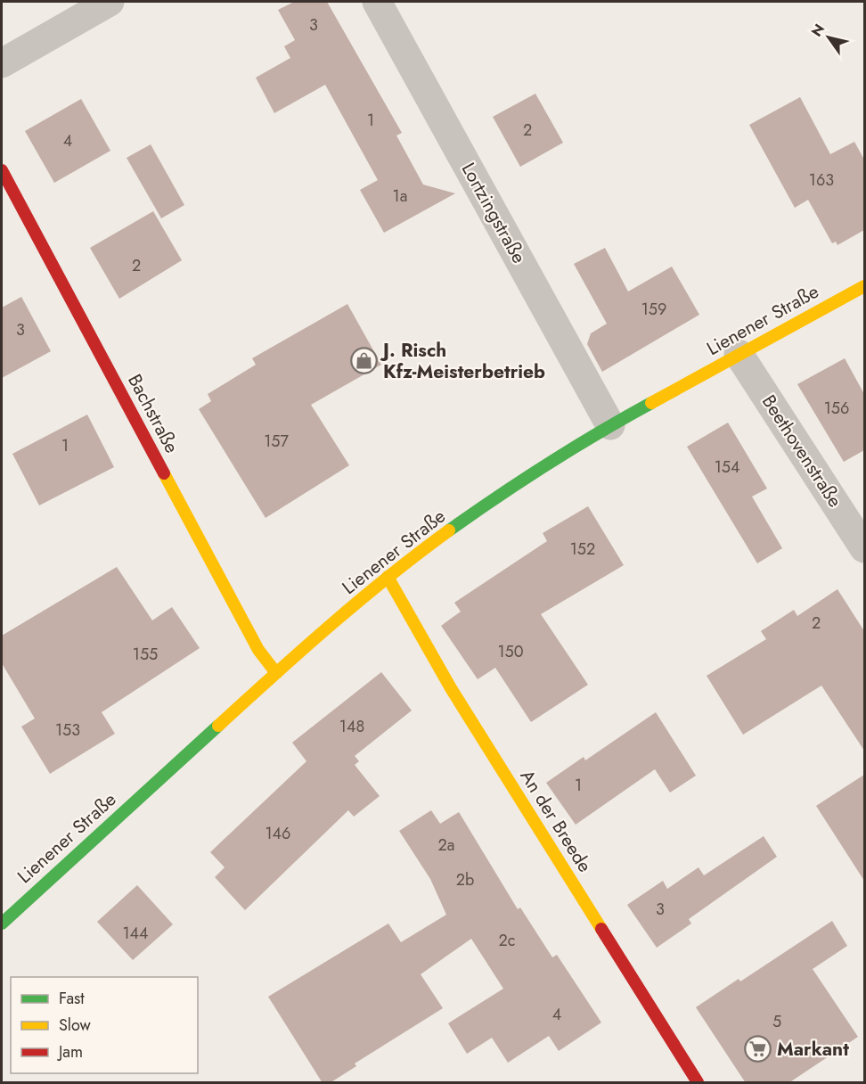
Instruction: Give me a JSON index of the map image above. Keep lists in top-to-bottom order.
{
  "streets": {
    "street": [
      "Lortzingstraße",
      "Lienener Straße",
      "Bachstraße",
      "Beethovenstraße",
      "An der Breede"
    ]
  },
  "crossings": [
    ["Lortzingstraße", "Lienener Straße"],
    ["Lienener Straße", "Bachstraße"],
    ["Lienener Straße", "Beethovenstraße"],
    ["Lienener Straße", "An der Breede"]
  ],
  "places": {
    "shop": ["J. Risch Kfz-Meisterbetrieb"],
    "supermarket": ["Markant"]
  },
  "house_numbers": [
    "3",
    "1",
    "2",
    "4",
    "163",
    "1a",
    "2",
    "159",
    "3",
    "156",
    "157",
    "1",
    "154",
    "152",
    "2",
    "150",
    "155",
    "148",
    "153",
    "1",
    "146",
    "2a",
    "2b",
    "3",
    "144",
    "2c",
    "4",
    "5"
  ],
  "legend": ["Fast", "Slow", "Jam"],
  "north": "top left"
}
